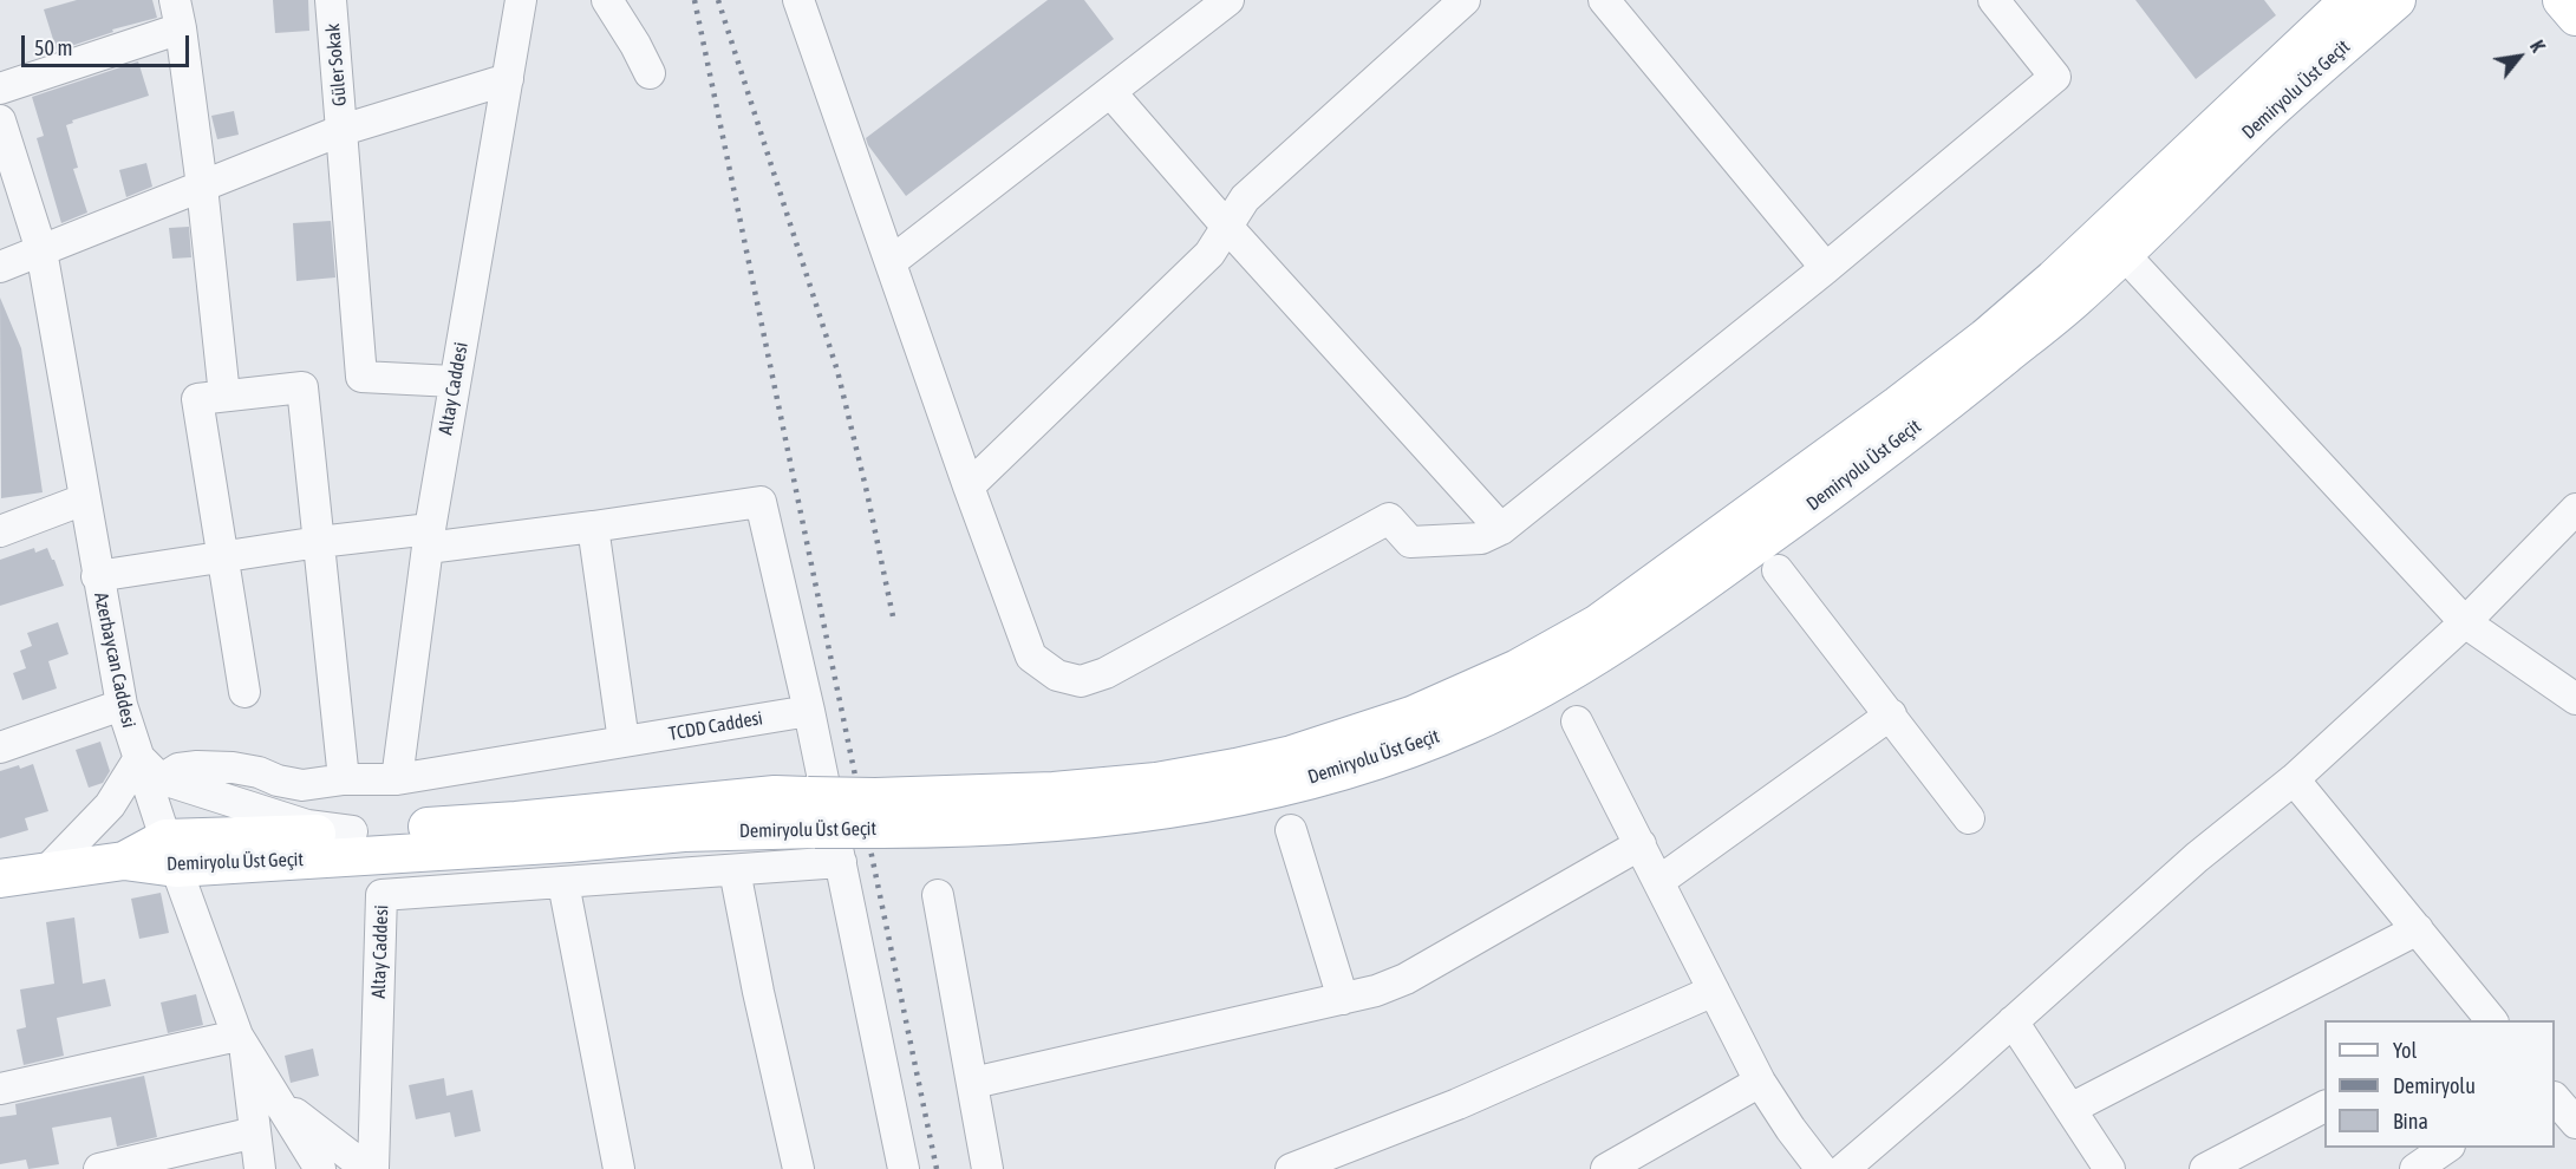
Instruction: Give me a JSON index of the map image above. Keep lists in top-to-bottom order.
{
  "streets": {
    "main road": ["Demiryolu Üst Geçit"],
    "street": [
      "Güler Sokak",
      "Altay Caddesi",
      "Azerbaycan Caddesi",
      "TCDD Caddesi"
    ]
  },
  "crossings": [
    ["Güler Sokak", "Altay Caddesi"],
    ["Demiryolu Üst Geçit", "Azerbaycan Caddesi"],
    ["Altay Caddesi", "TCDD Caddesi"]
  ],
  "legend": ["Yol", "Demiryolu", "Bina"],
  "scale_bar": "50 m",
  "north": "top right"
}
